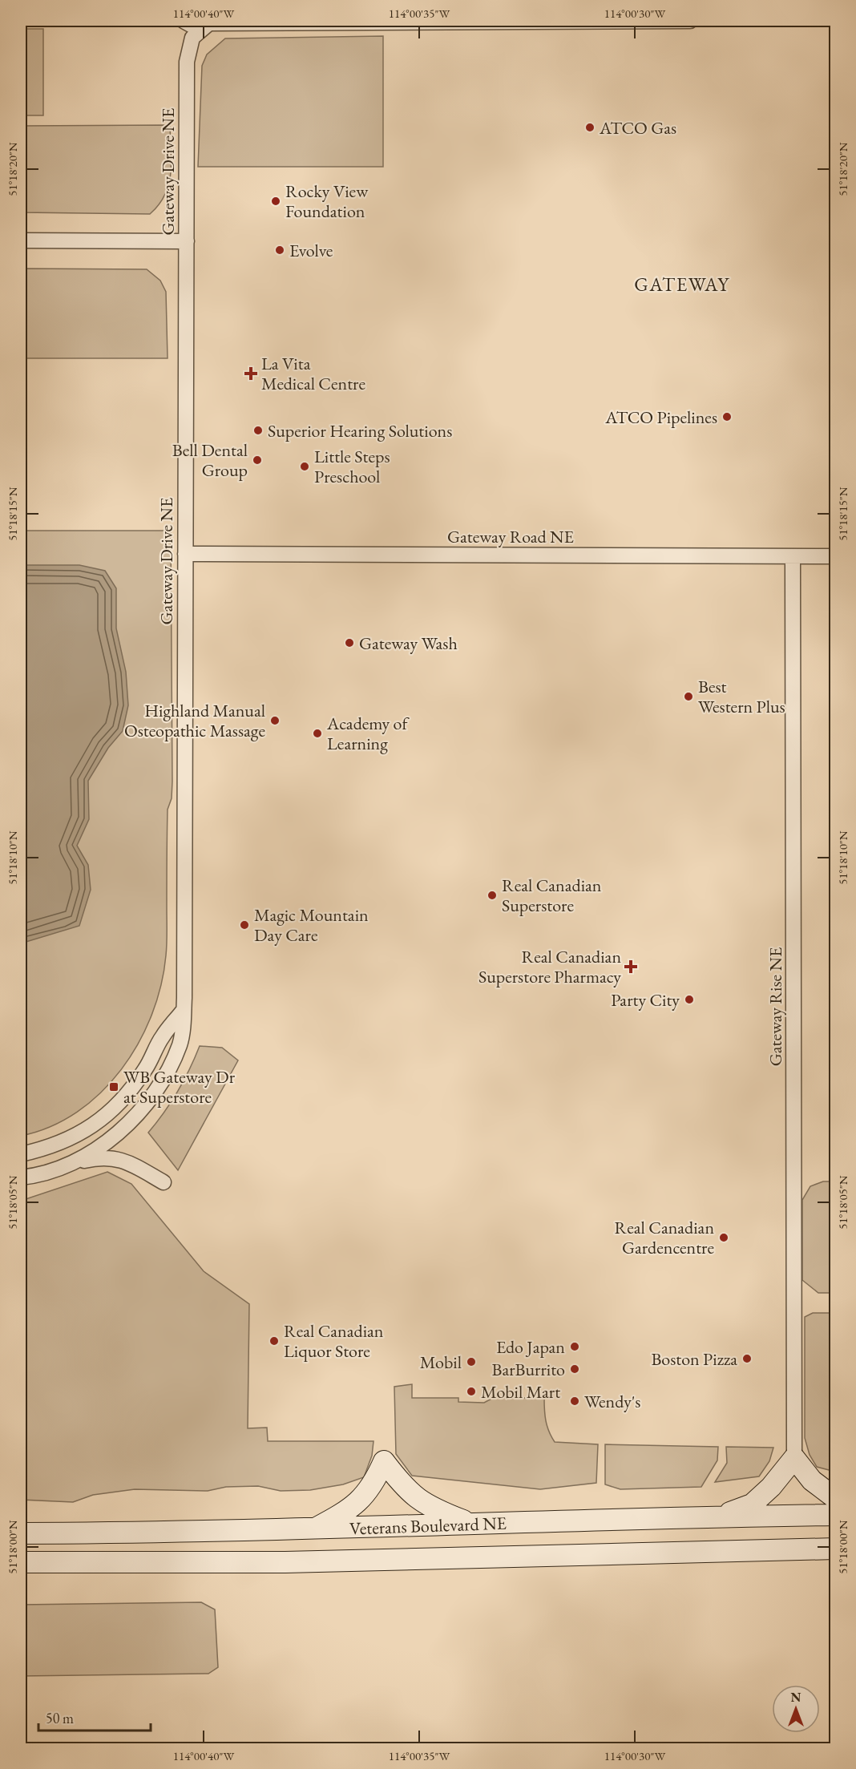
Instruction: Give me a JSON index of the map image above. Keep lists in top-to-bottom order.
{
  "streets": {
    "main road": ["Veterans Boulevard NE"],
    "street": ["Gateway Drive NE", "Gateway Road NE", "Gateway Rise NE"]
  },
  "crossings": [
    ["Gateway Drive NE", "Gateway Road NE"],
    ["Gateway Road NE", "Gateway Rise NE"]
  ],
  "districts": ["GATEWAY"],
  "places": {
    "other": [
      "ATCO Gas",
      "Rocky View Foundation",
      "Evolve",
      "ATCO Pipelines",
      "Superior Hearing Solutions",
      "Bell Dental Group",
      "Little Steps Preschool",
      "Gateway Wash",
      "Best Western Plus",
      "Highland Manual Osteopathic Massage",
      "Academy of Learning",
      "Real Canadian Superstore",
      "Magic Mountain Day Care",
      "Party City",
      "Real Canadian Gardencentre",
      "Real Canadian Liquor Store",
      "Edo Japan",
      "Boston Pizza",
      "Mobil",
      "BarBurrito",
      "Mobil Mart",
      "Wendy's"
    ],
    "health": ["La Vita Medical Centre", "Real Canadian Superstore Pharmacy"],
    "transit": ["WB Gateway Dr at Superstore"]
  },
  "scale_bar": "50 m",
  "north": "top",
  "coordinates": [
    "114°00'40\"W",
    "114°00'35\"W",
    "114°00'30\"W",
    "51°18'20\"N",
    "51°18'15\"N",
    "51°18'10\"N",
    "51°18'05\"N",
    "51°18'00\"N"
  ]
}
